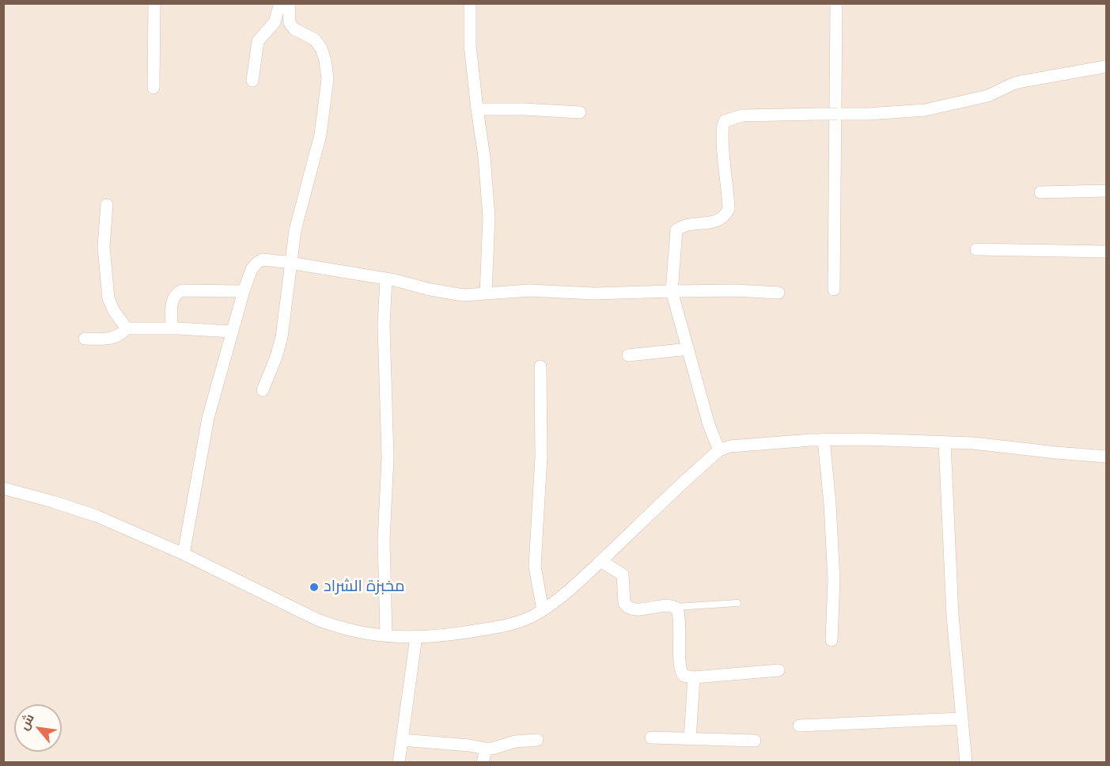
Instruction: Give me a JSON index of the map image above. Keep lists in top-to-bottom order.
{
  "places": ["مخبزة الشراد"],
  "north": "top left"
}
